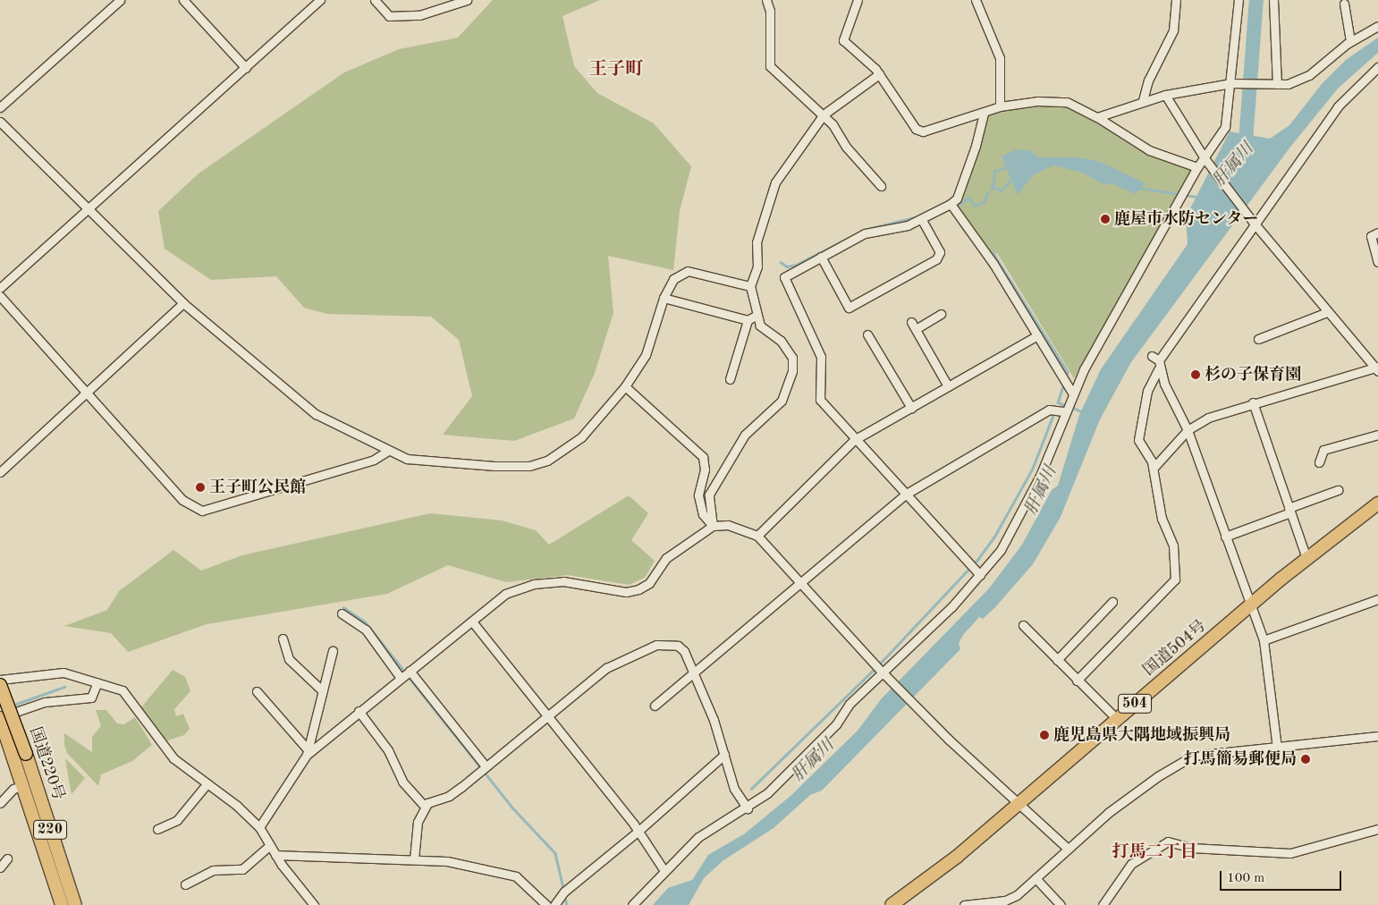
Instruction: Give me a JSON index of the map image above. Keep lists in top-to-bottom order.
{
  "streets": {
    "highway": [
      "国道504号",
      "504",
      "国道220号",
      "220"
    ]
  },
  "districts": ["王子町", "打馬二丁目"],
  "water": ["肝属川"],
  "places": [
    "鹿屋市水防センター",
    "杉の子保育園",
    "王子町公民館",
    "鹿児島県大隅地域振興局",
    "打馬簡易郵便局"
  ],
  "scale_bar": "100 m"
}
